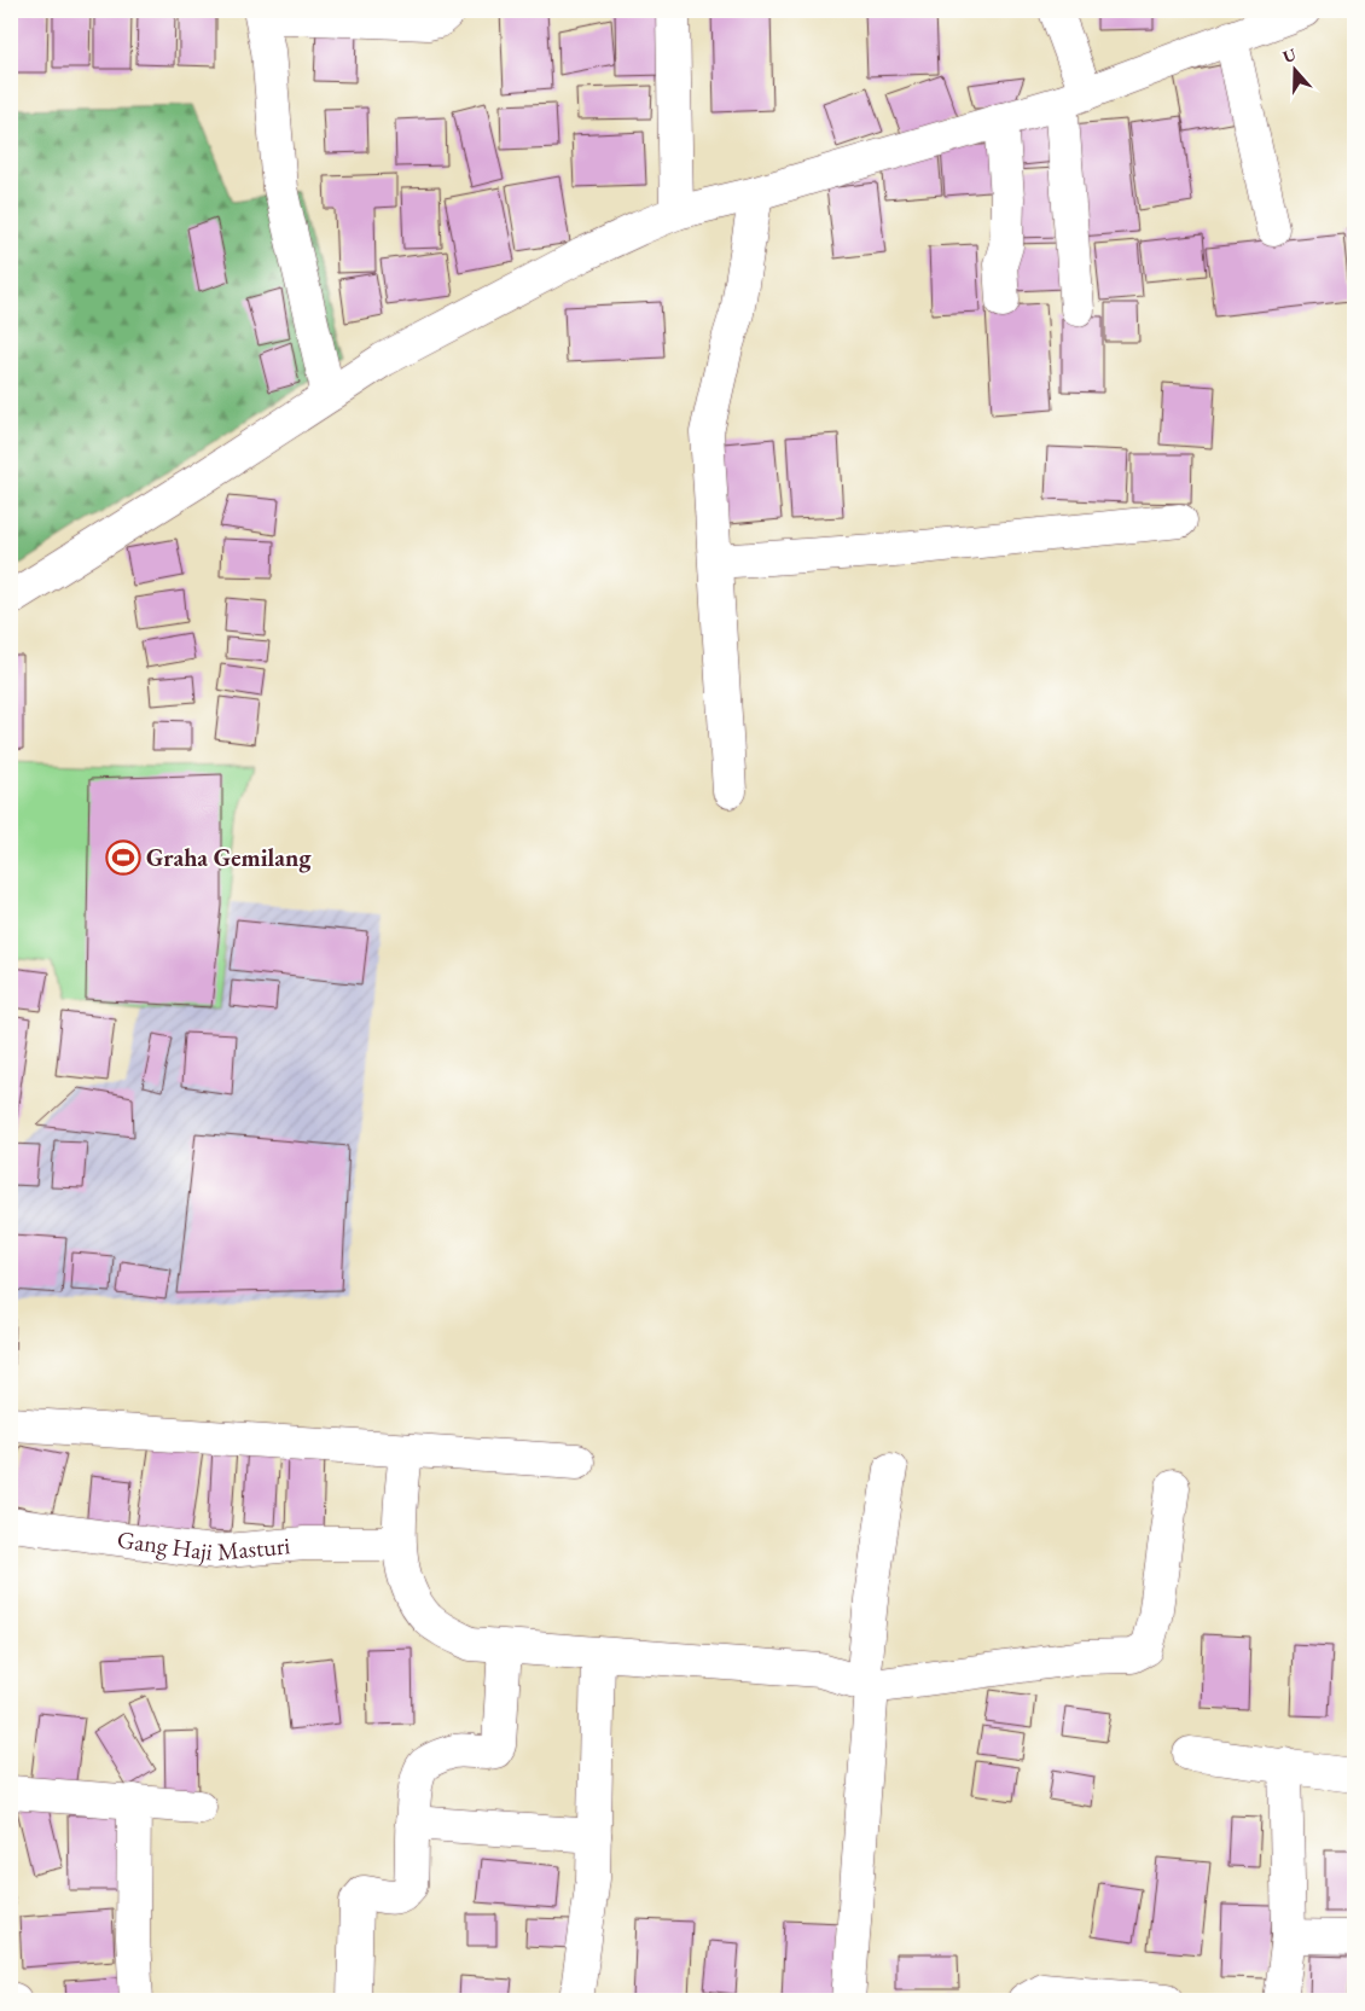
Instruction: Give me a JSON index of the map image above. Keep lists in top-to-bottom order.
{
  "streets": {
    "street": ["Gang Haji Masturi"]
  },
  "places": {
    "sports": ["Graha Gemilang"]
  },
  "north": "top"
}
